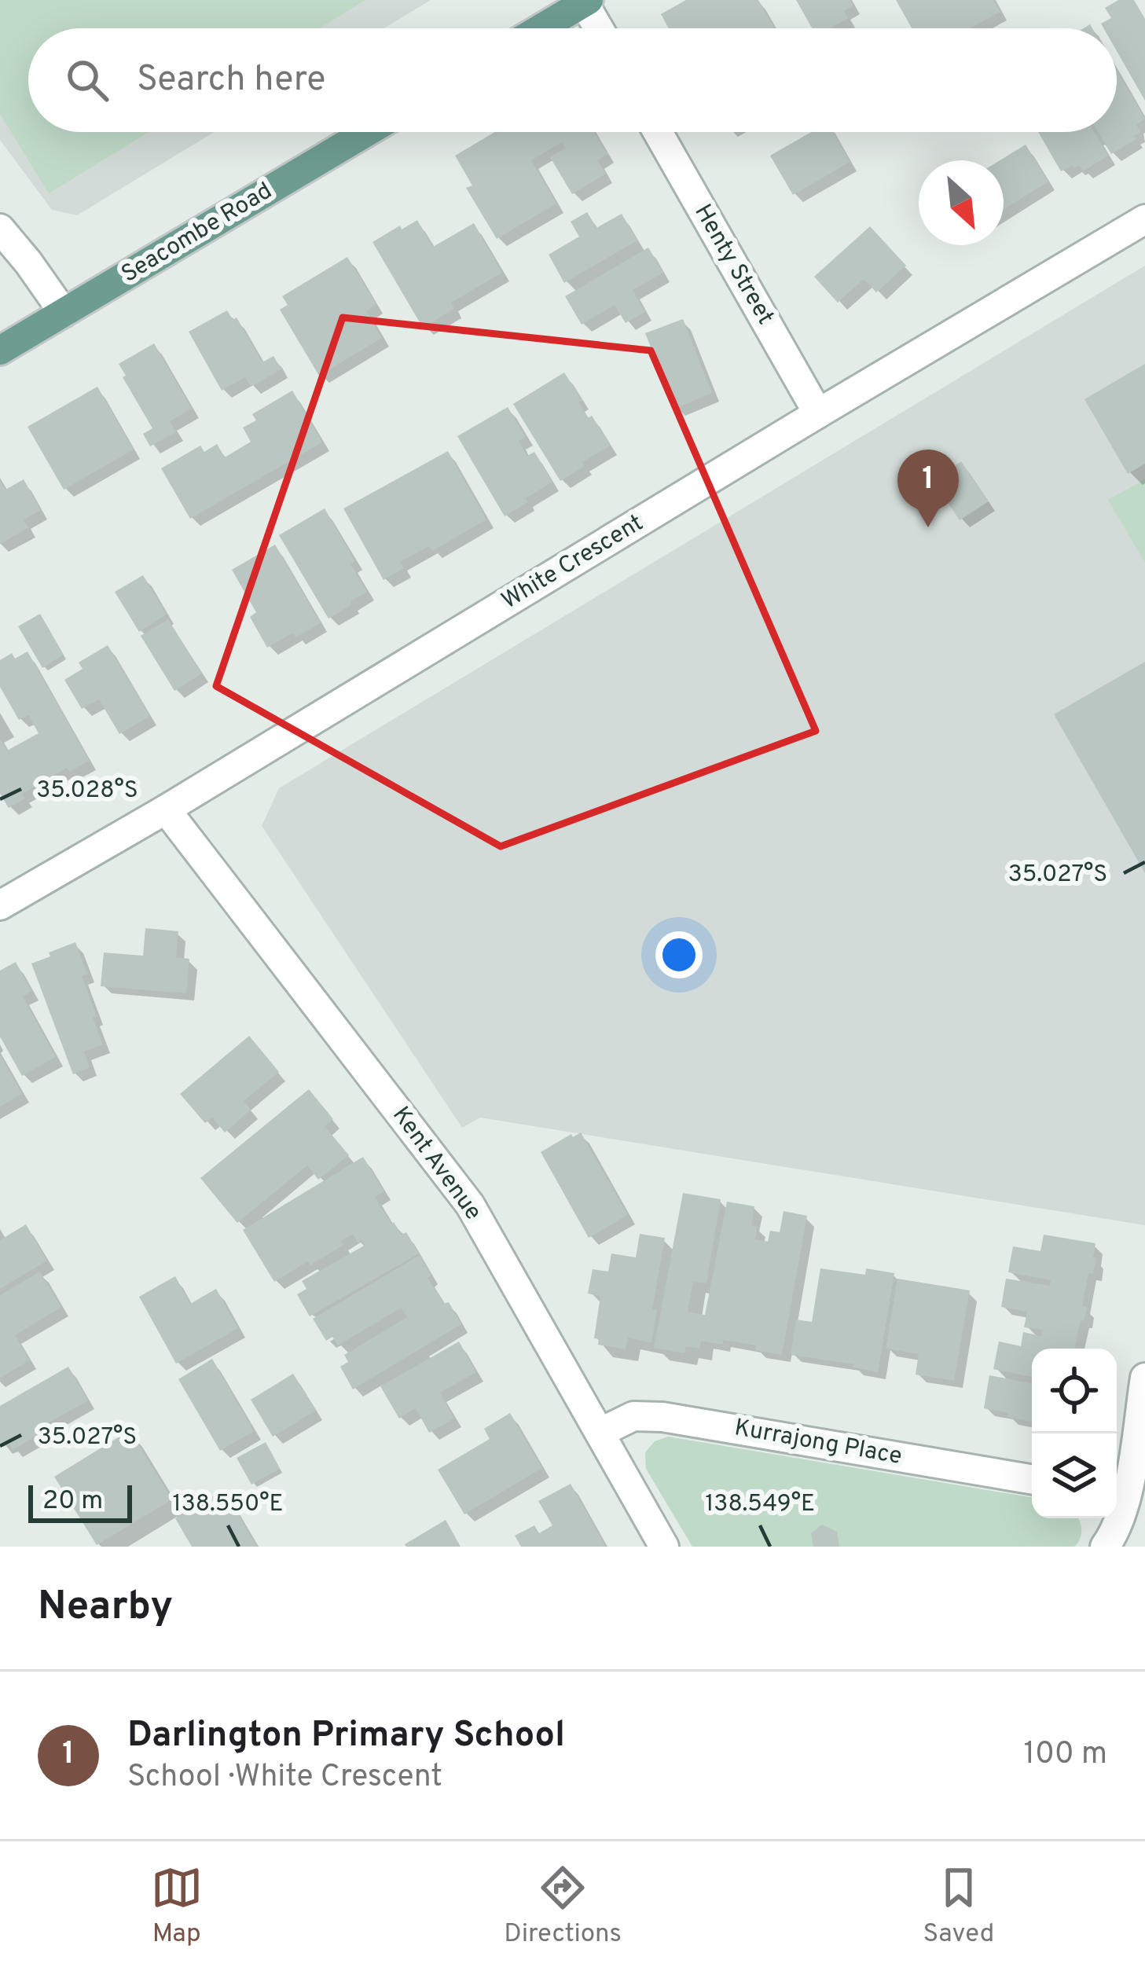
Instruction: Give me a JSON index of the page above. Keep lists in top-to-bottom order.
{
  "streets": {
    "main road": ["Seacombe Road"],
    "street": [
      "Henty Street",
      "White Crescent",
      "Kent Avenue",
      "Kurrajong Place"
    ]
  },
  "crossings": [
    ["Henty Street", "White Crescent"],
    ["White Crescent", "Kent Avenue"],
    ["Kent Avenue", "Kurrajong Place"]
  ],
  "scale_bar": "20 m",
  "north": "bottom right",
  "page": {
    "search": "Search here",
    "pins": "1",
    "scale": "20 m",
    "heading": "Nearby",
    "list": [
      {
        "mark": "1",
        "name": "Darlington Primary School",
        "note": "School · White Crescent",
        "value": "100 m"
      }
    ],
    "nav": ["Map", "Directions", "Saved"]
  },
  "coordinates": [
    "35.028°S",
    "35.027°S",
    "138.550°E",
    "138.549°E"
  ]
}
